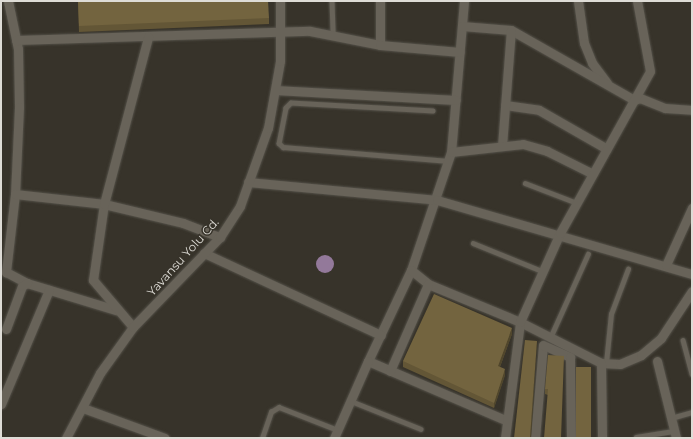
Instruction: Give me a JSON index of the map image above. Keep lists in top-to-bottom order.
{
  "streets": {
    "street": ["Yavansu Yolu Cd."]
  }
}
